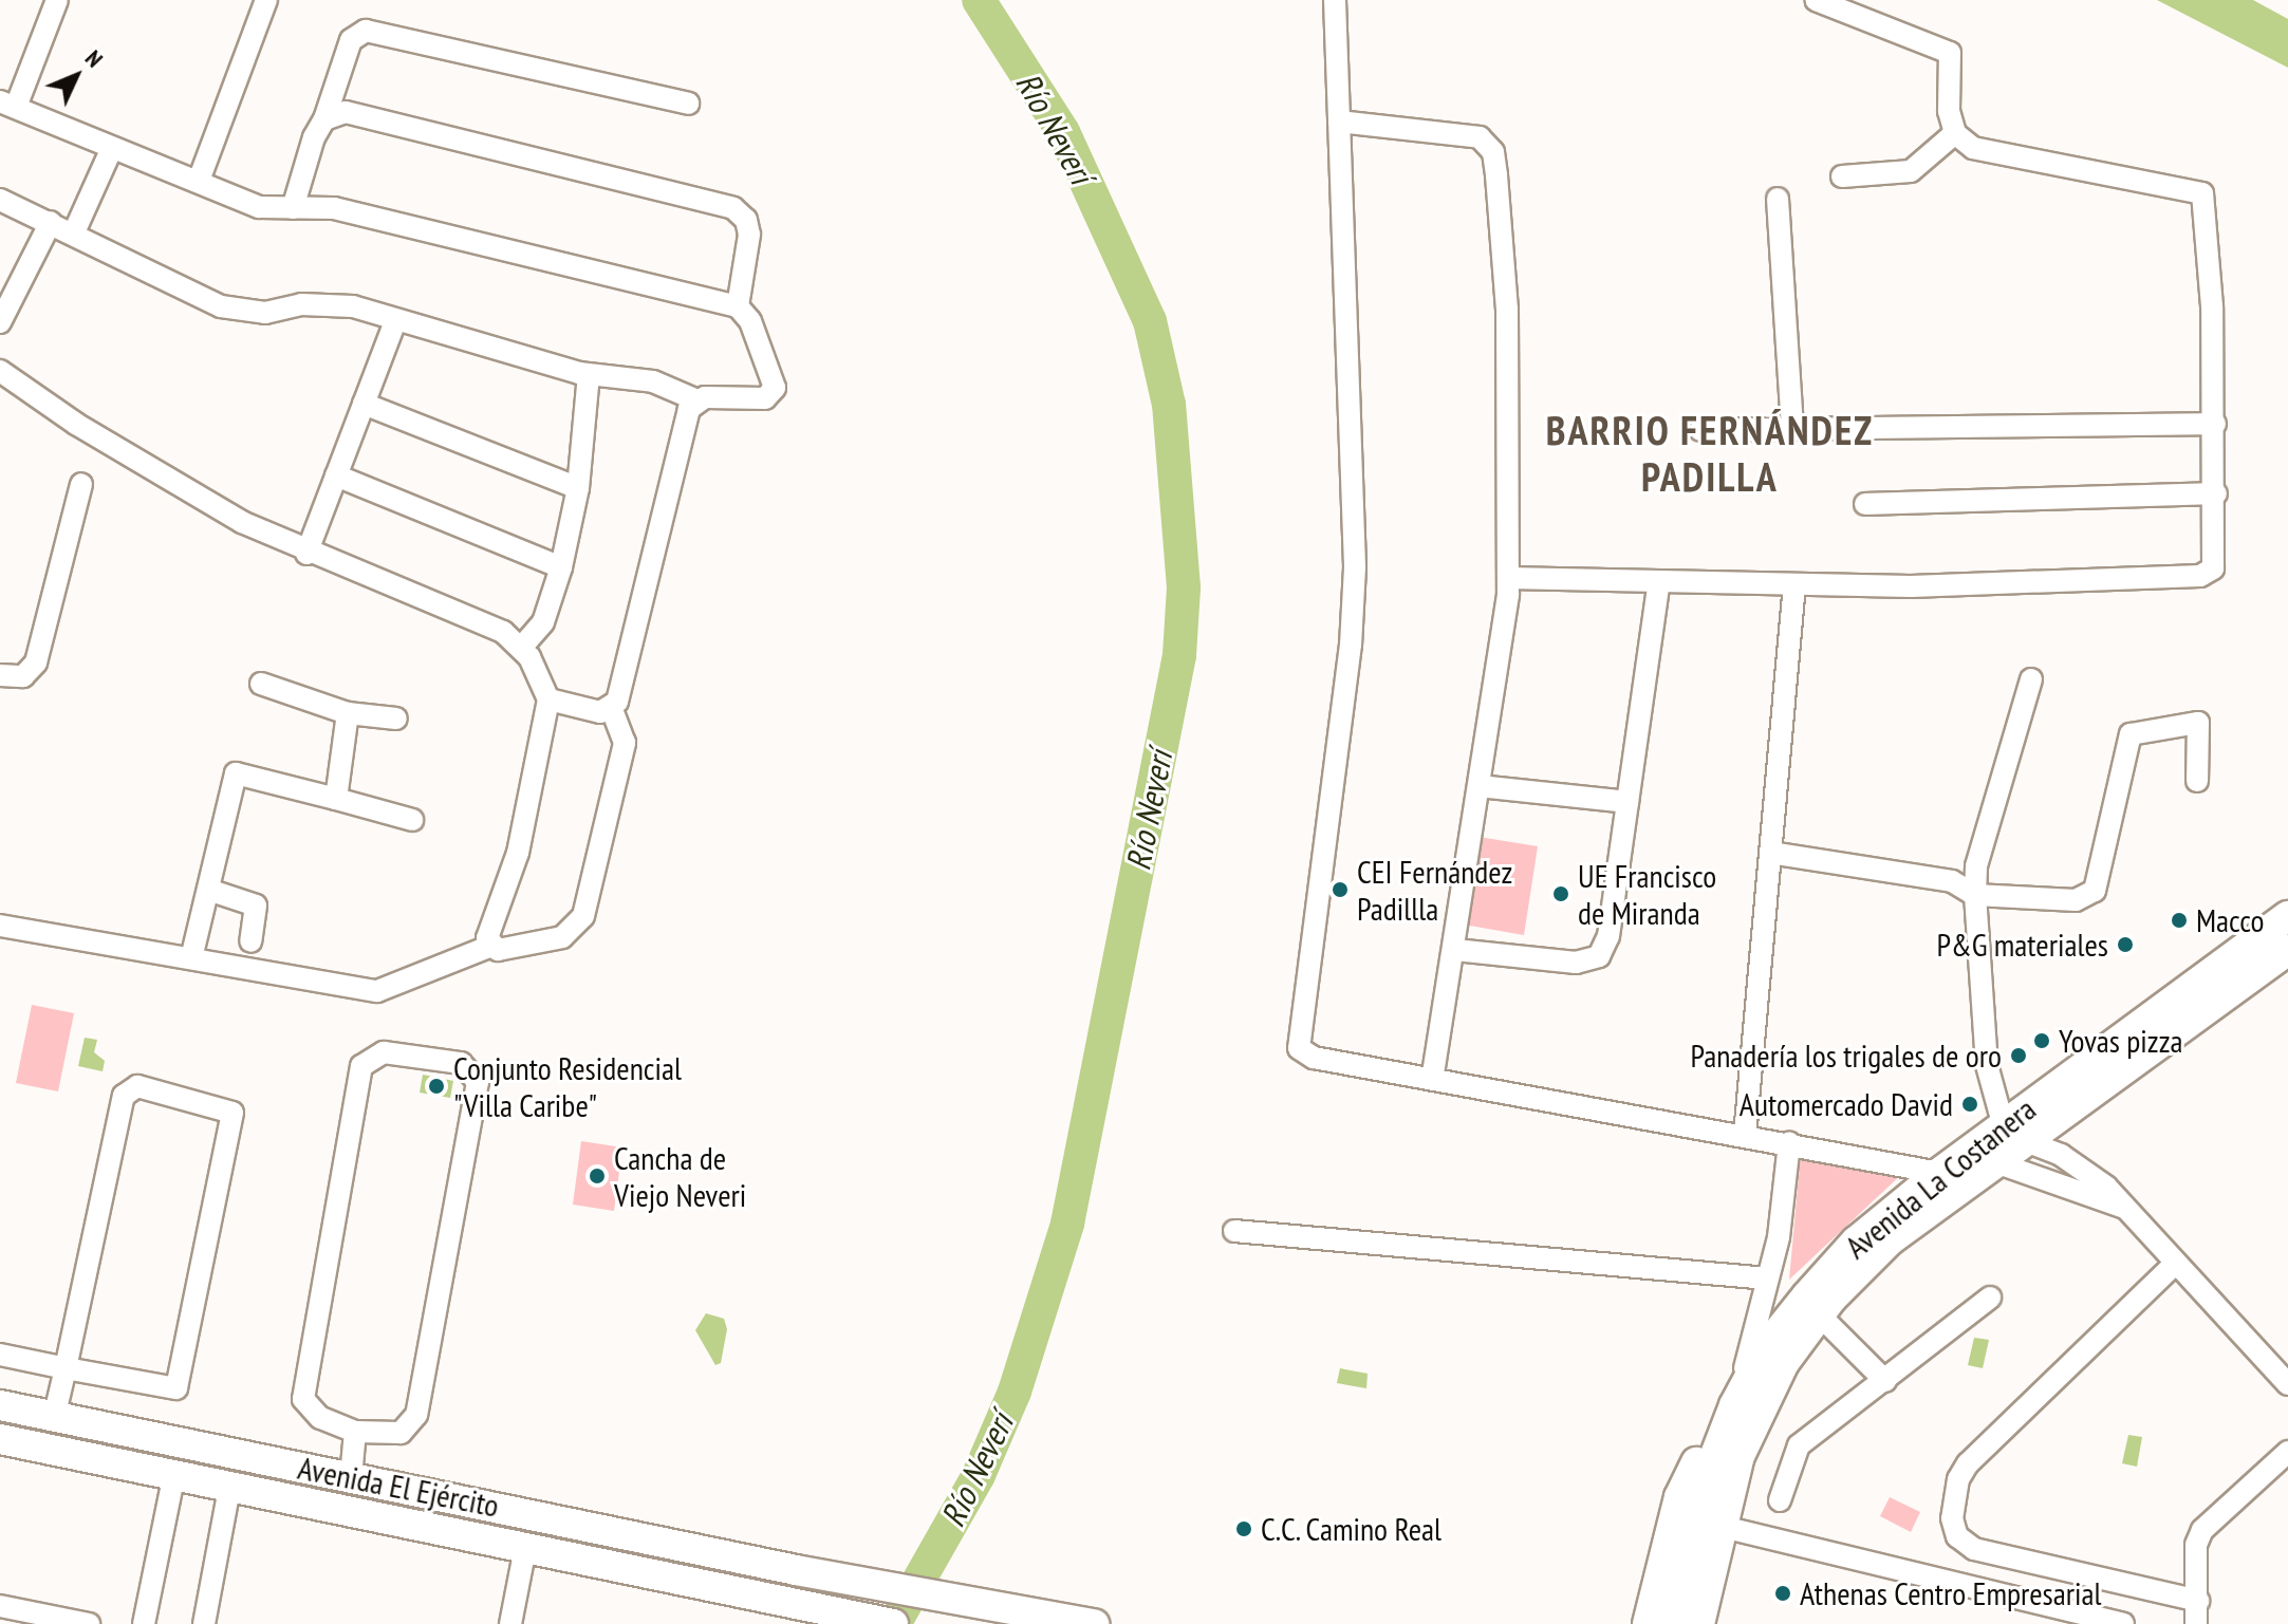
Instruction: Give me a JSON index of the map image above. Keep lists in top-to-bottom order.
{
  "streets": {
    "street": ["Avenida La Costanera", "Avenida El Ejército"]
  },
  "districts": ["BARRIO FERNÁNDEZ PADILLA"],
  "water": ["Río Neverí"],
  "places": [
    "CEI Fernández Padillla",
    "UE Francisco de Miranda",
    "Macco",
    "P&G materiales",
    "Yovas pizza",
    "Panadería los trigales de oro",
    "Conjunto Residencial \"Villa Caribe\"",
    "Automercado David",
    "Cancha de Viejo Neveri",
    "C.C. Camino Real",
    "Athenas Centro Empresarial"
  ],
  "north": "top right"
}
